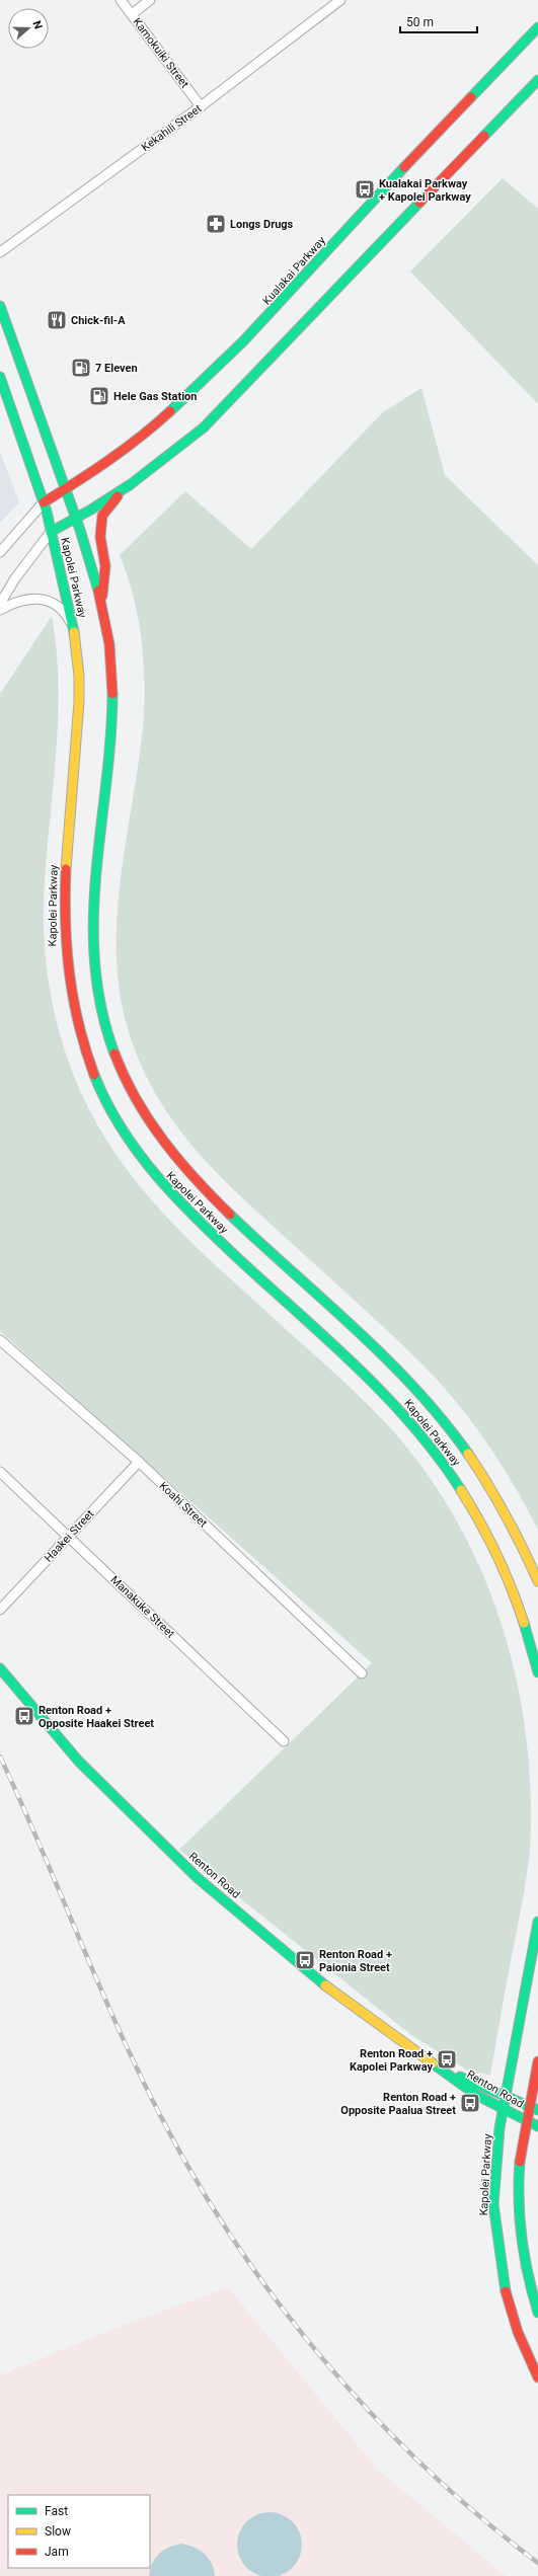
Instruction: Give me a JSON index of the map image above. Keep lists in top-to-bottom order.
{
  "streets": {
    "main road": ["Kualakai Parkway", "Kapolei Parkway", "Renton Road"],
    "street": [
      "Kamokuiki Street",
      "Kekahili Street",
      "Koahi Street",
      "Haakei Street",
      "Manakuke Street"
    ]
  },
  "crossings": [
    ["Kamokuiki Street", "Kekahili Street"],
    ["Kualakai Parkway", "Kapolei Parkway"],
    ["Kapolei Parkway", "Renton Road"],
    ["Koahi Street", "Haakei Street"],
    ["Haakei Street", "Manakuke Street"]
  ],
  "places": {
    "bus stop": [
      "Kualakai Parkway + Kapolei Parkway",
      "Renton Road + Opposite Haakei Street",
      "Renton Road + Paionia Street",
      "Renton Road + Kapolei Parkway",
      "Renton Road + Opposite Paalua Street"
    ],
    "pharmacy": ["Longs Drugs"],
    "restaurant": ["Chick-fil-A"],
    "fuel station": ["7 Eleven", "Hele Gas Station"]
  },
  "legend": ["Fast", "Slow", "Jam"],
  "scale_bar": "50 m",
  "north": "right"
}
